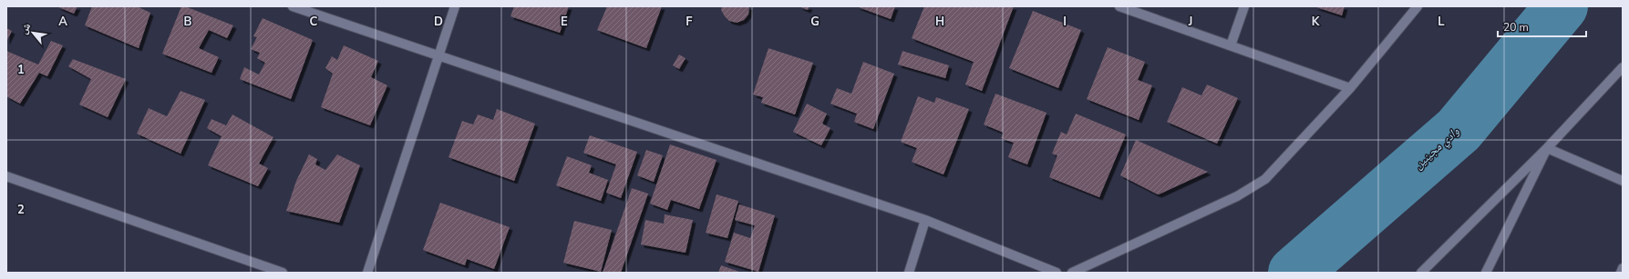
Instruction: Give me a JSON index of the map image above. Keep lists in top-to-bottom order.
{
  "water": ["وادي مجينين"],
  "scale_bar": "20 m",
  "north": "top left",
  "grid": {
    "columns": [
      "A",
      "B",
      "C",
      "D",
      "E",
      "F",
      "G",
      "H",
      "I",
      "J",
      "K",
      "L"
    ],
    "rows": ["1", "2"]
  }
}
